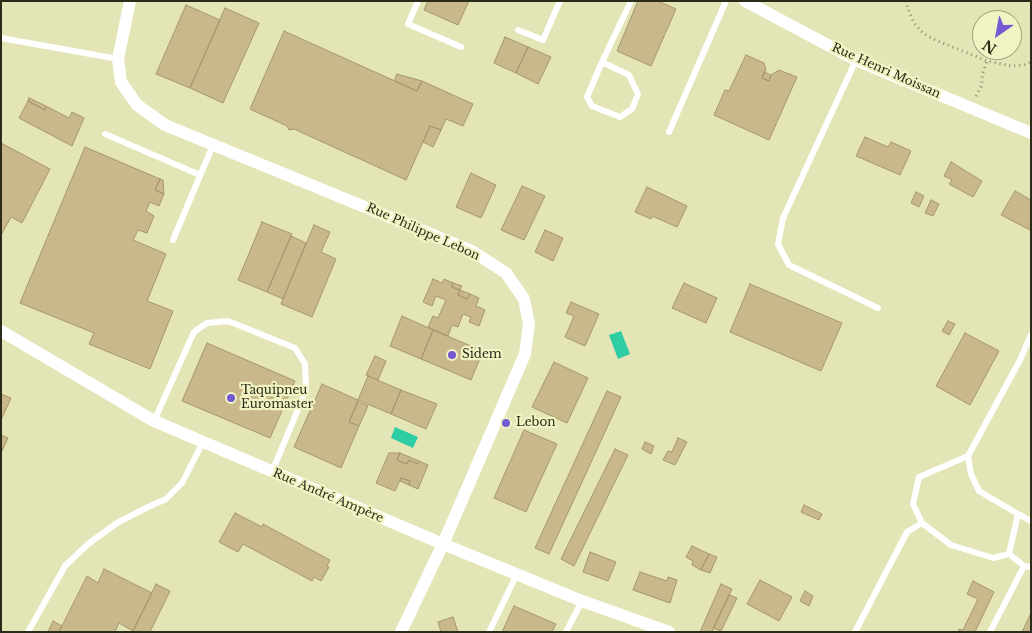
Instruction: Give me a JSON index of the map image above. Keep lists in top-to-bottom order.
{
  "streets": {
    "street": ["Rue Henri Moissan", "Rue Philippe Lebon", "Rue André Ampère"]
  },
  "crossings": [
    ["Rue Philippe Lebon", "Rue André Ampère"]
  ],
  "places": ["Sidem", "Taquipneu Euromaster", "Lebon"],
  "north": "bottom left"
}
